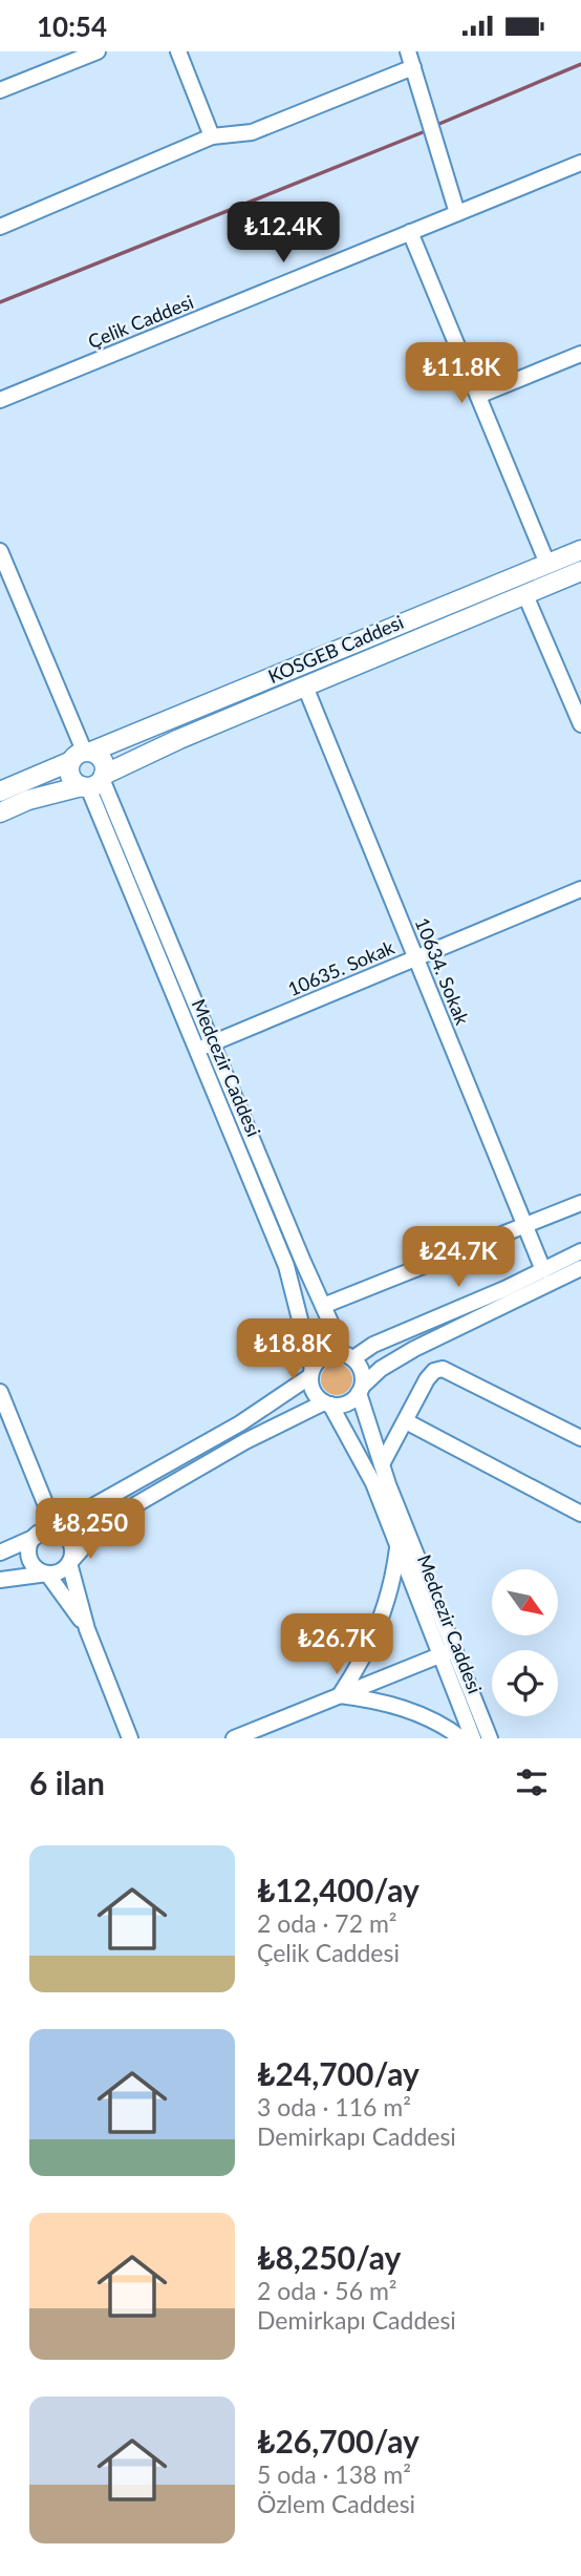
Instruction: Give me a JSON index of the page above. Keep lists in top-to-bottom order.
{
  "streets": {
    "main road": ["KOSGEB Caddesi"],
    "street": [
      "Çelik Caddesi",
      "10635. Sokak",
      "10634. Sokak",
      "Medcezir Caddesi"
    ]
  },
  "crossings": [
    ["KOSGEB Caddesi", "10634. Sokak"],
    ["KOSGEB Caddesi", "Medcezir Caddesi"],
    ["10635. Sokak", "10634. Sokak"],
    ["10635. Sokak", "Medcezir Caddesi"]
  ],
  "north": "bottom right",
  "page": {
    "status": "10:54",
    "price": [
      "₺12.4K",
      "₺11.8K",
      "₺24.7K",
      "₺18.8K",
      "₺8,250",
      "₺26.7K"
    ],
    "heading": "6 ilan",
    "list": [
      {
        "name": "₺12,400/ay",
        "note": "2 oda · 72 m² · Çelik Caddesi"
      },
      {
        "name": "₺24,700/ay",
        "note": "3 oda · 116 m² · Demirkapı Caddesi"
      },
      {
        "name": "₺8,250/ay",
        "note": "2 oda · 56 m² · Demirkapı Caddesi"
      },
      {
        "name": "₺26,700/ay",
        "note": "5 oda · 138 m² · Özlem Caddesi"
      }
    ]
  }
}
